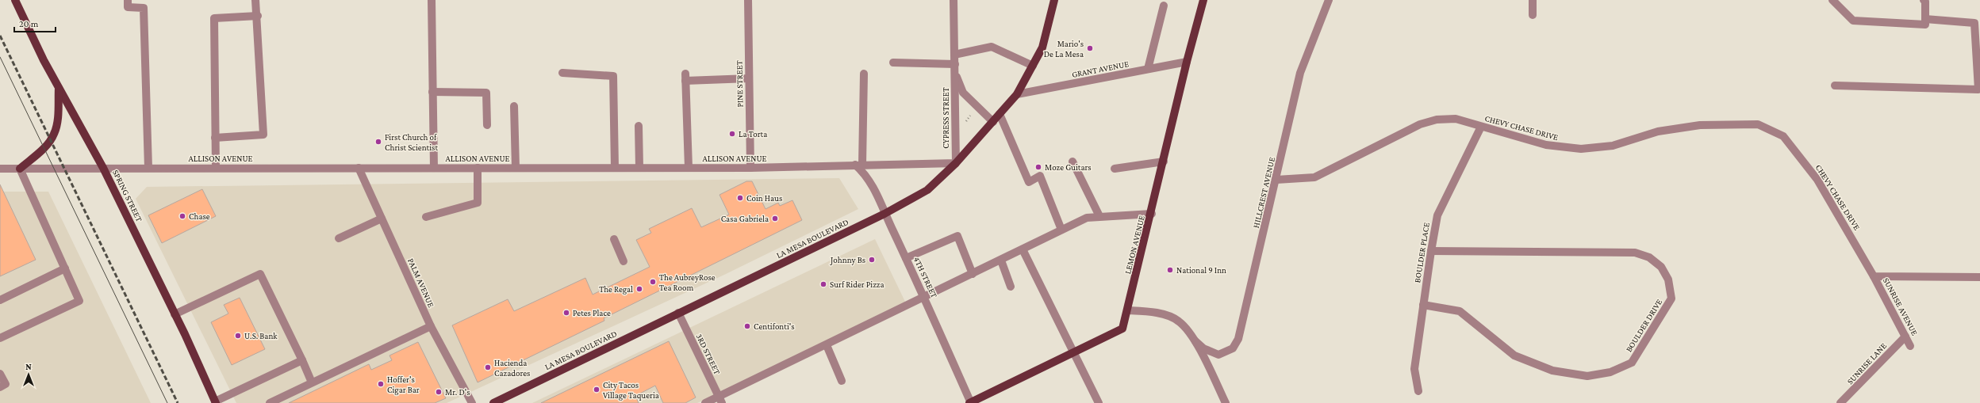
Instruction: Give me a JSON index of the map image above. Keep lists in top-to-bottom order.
{
  "streets": {
    "main road": ["SPRING STREET", "LA MESA BOULEVARD", "LEMON AVENUE"],
    "street": [
      "GRANT AVENUE",
      "PINE STREET",
      "CYPRESS STREET",
      "CHEVY CHASE DRIVE",
      "ALLISON AVENUE",
      "HILLCREST AVENUE",
      "BOULDER PLACE",
      "4TH STREET",
      "PALM AVENUE",
      "SUNRISE AVENUE",
      "BOULDER DRIVE",
      "3RD STREET",
      "SUNRISE LANE"
    ]
  },
  "crossings": [
    ["GRANT AVENUE", "LA MESA BOULEVARD"],
    ["GRANT AVENUE", "LEMON AVENUE"],
    ["PINE STREET", "ALLISON AVENUE"],
    ["CYPRESS STREET", "ALLISON AVENUE"],
    ["CYPRESS STREET", "LA MESA BOULEVARD"],
    ["CHEVY CHASE DRIVE", "HILLCREST AVENUE"],
    ["CHEVY CHASE DRIVE", "BOULDER PLACE"],
    ["CHEVY CHASE DRIVE", "SUNRISE AVENUE"],
    ["ALLISON AVENUE", "SPRING STREET"],
    ["ALLISON AVENUE", "LA MESA BOULEVARD"],
    ["ALLISON AVENUE", "4TH STREET"],
    ["ALLISON AVENUE", "PALM AVENUE"],
    ["HILLCREST AVENUE", "LEMON AVENUE"],
    ["LA MESA BOULEVARD", "4TH STREET"],
    ["LA MESA BOULEVARD", "3RD STREET"],
    ["LEMON AVENUE", "4TH STREET"],
    ["BOULDER PLACE", "BOULDER DRIVE"],
    ["SUNRISE AVENUE", "SUNRISE LANE"]
  ],
  "places": [
    "Mario's De La Mesa",
    "La Torta",
    "First Church of Christ Scientist",
    "Moze Guitars",
    "Coin Haus",
    "Chase",
    "Casa Gabriela",
    "Johnny Bs",
    "National 9 Inn",
    "The AubreyRose Tea Room",
    "Surf Rider Pizza",
    "The Regal",
    "Petes Place",
    "Centifonti's",
    "U.S. Bank",
    "Hacienda Cazadores",
    "Hoffer's Cigar Bar",
    "City Tacos Village Taqueria",
    "Mr. D's"
  ],
  "scale_bar": "20 m",
  "north": "top"
}
